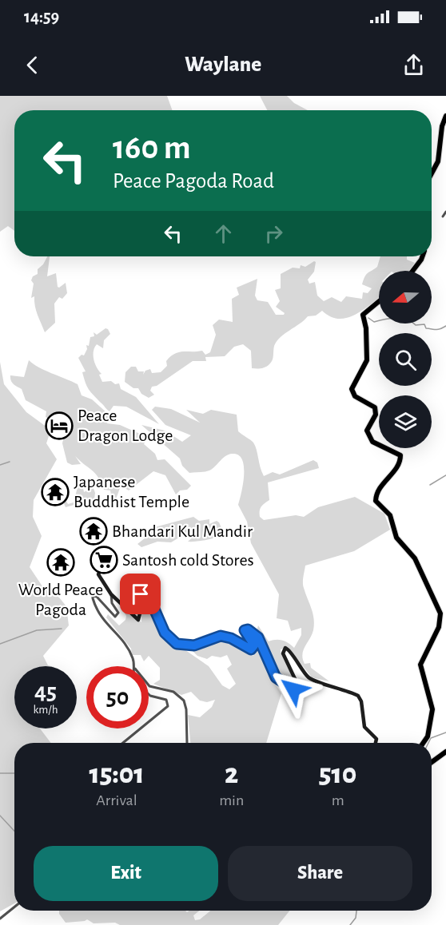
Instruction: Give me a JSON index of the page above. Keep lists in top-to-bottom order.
{
  "places": {
    "hotel": ["Peace Dragon Lodge"],
    "temple": ["Japanese Buddhist Temple", "Bhandari Kul Mandir", "World Peace Pagoda"],
    "supermarket": ["Santosh cold Stores"]
  },
  "north": "left",
  "page": {
    "status": "14:59",
    "header": "Waylane",
    "turn": ["160 m", "Peace Pagoda Road"],
    "speed": "45 km/h",
    "limit": "50",
    "eta": [
      "15:01",
      "Arrival",
      "2",
      "min",
      "510",
      "m"
    ],
    "buttons": ["Exit", "Share"]
  }
}
